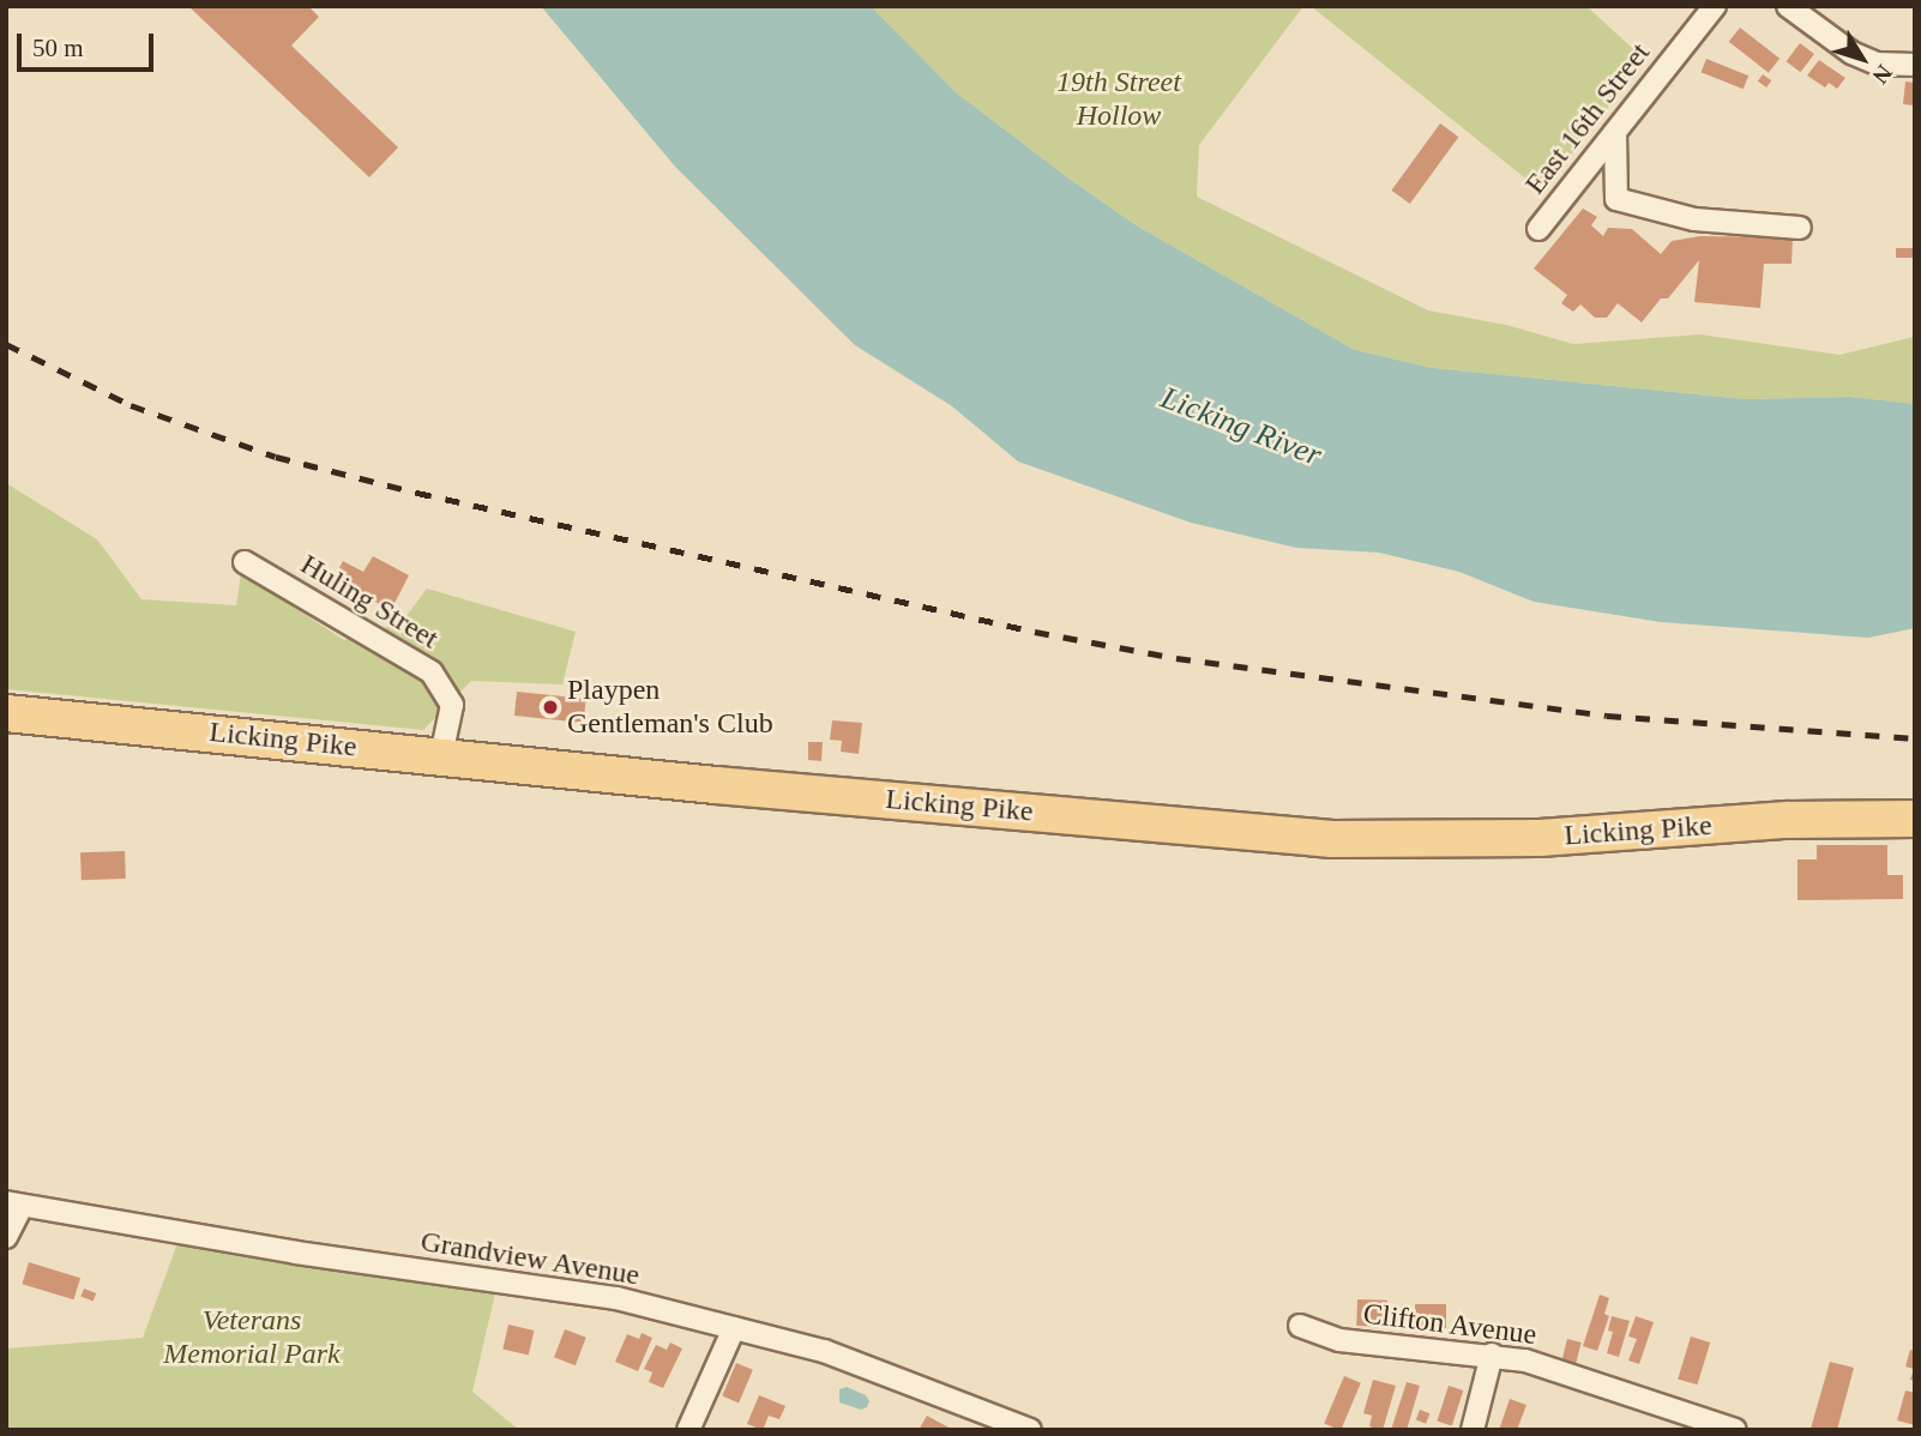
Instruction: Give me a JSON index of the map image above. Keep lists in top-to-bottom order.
{
  "streets": {
    "main road": ["Licking Pike"],
    "street": [
      "East 16th Street",
      "Huling Street",
      "Grandview Avenue",
      "Clifton Avenue"
    ]
  },
  "crossings": [
    ["Huling Street", "Licking Pike"]
  ],
  "water": ["Licking River"],
  "parks": ["19th Street Hollow", "Veterans Memorial Park"],
  "places": ["Playpen Gentleman's Club"],
  "scale_bar": "50 m",
  "north": "bottom right"
}
